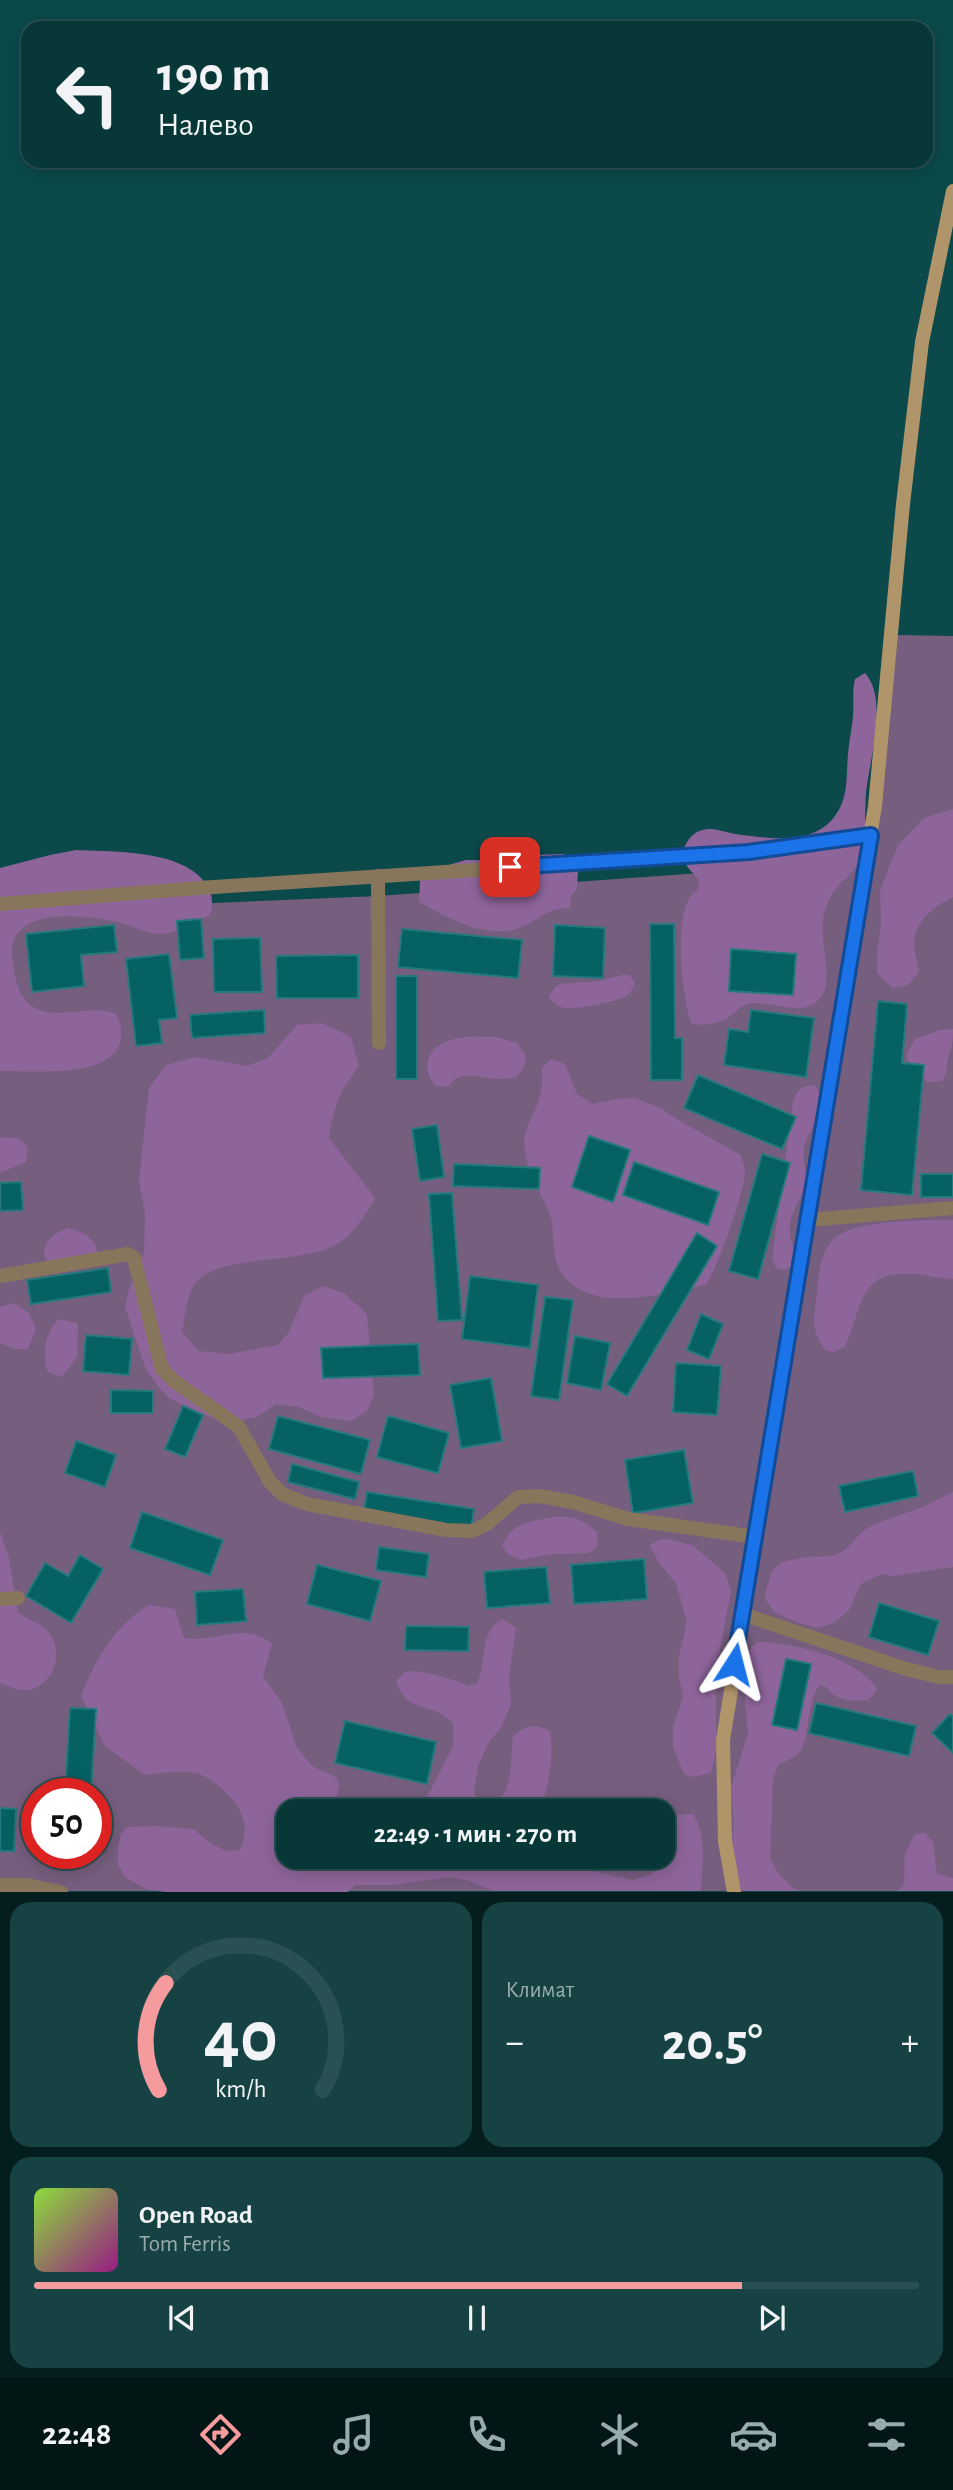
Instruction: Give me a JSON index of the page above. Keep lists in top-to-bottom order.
{
  "page": {
    "turn": ["190 m", "Налево"],
    "limit": "50",
    "trip": "22:49 · 1 мин · 270 m",
    "tile": "Климат",
    "heat": ["−", "20.5°", "+"],
    "song": ["Open Road", "Tom Ferris"],
    "tabs": "22:48",
    "gauge": ["40", "km/h"]
  }
}
